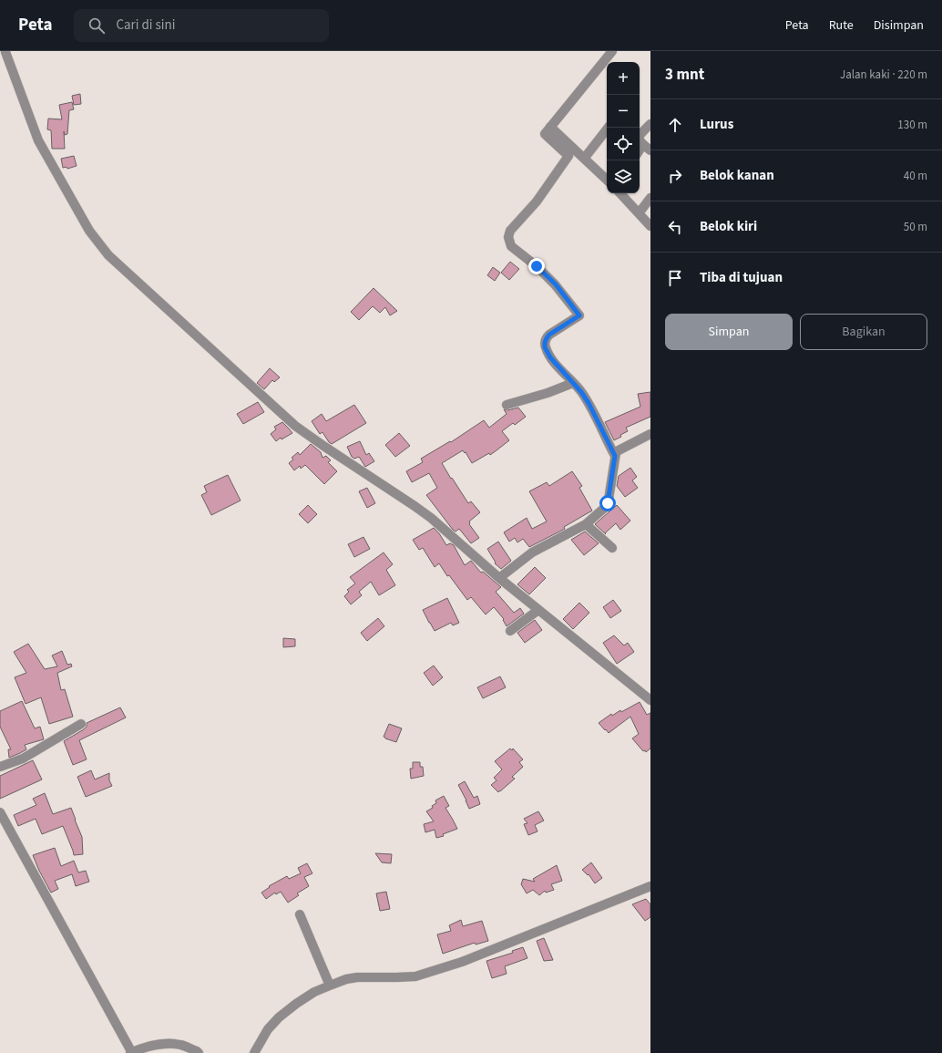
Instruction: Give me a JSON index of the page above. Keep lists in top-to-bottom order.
{
  "page": {
    "header": "Peta",
    "search": "Cari di sini",
    "nav": ["Peta", "Rute", "Disimpan"],
    "heading": ["3 mnt", "Jalan kaki · 220 m"],
    "map_buttons": ["+", "−"],
    "list": [
      ["Lurus", "130 m"],
      ["Belok kanan", "40 m"],
      ["Belok kiri", "50 m"],
      "Tiba di tujuan"
    ],
    "buttons": ["Simpan", "Bagikan"]
  }
}
